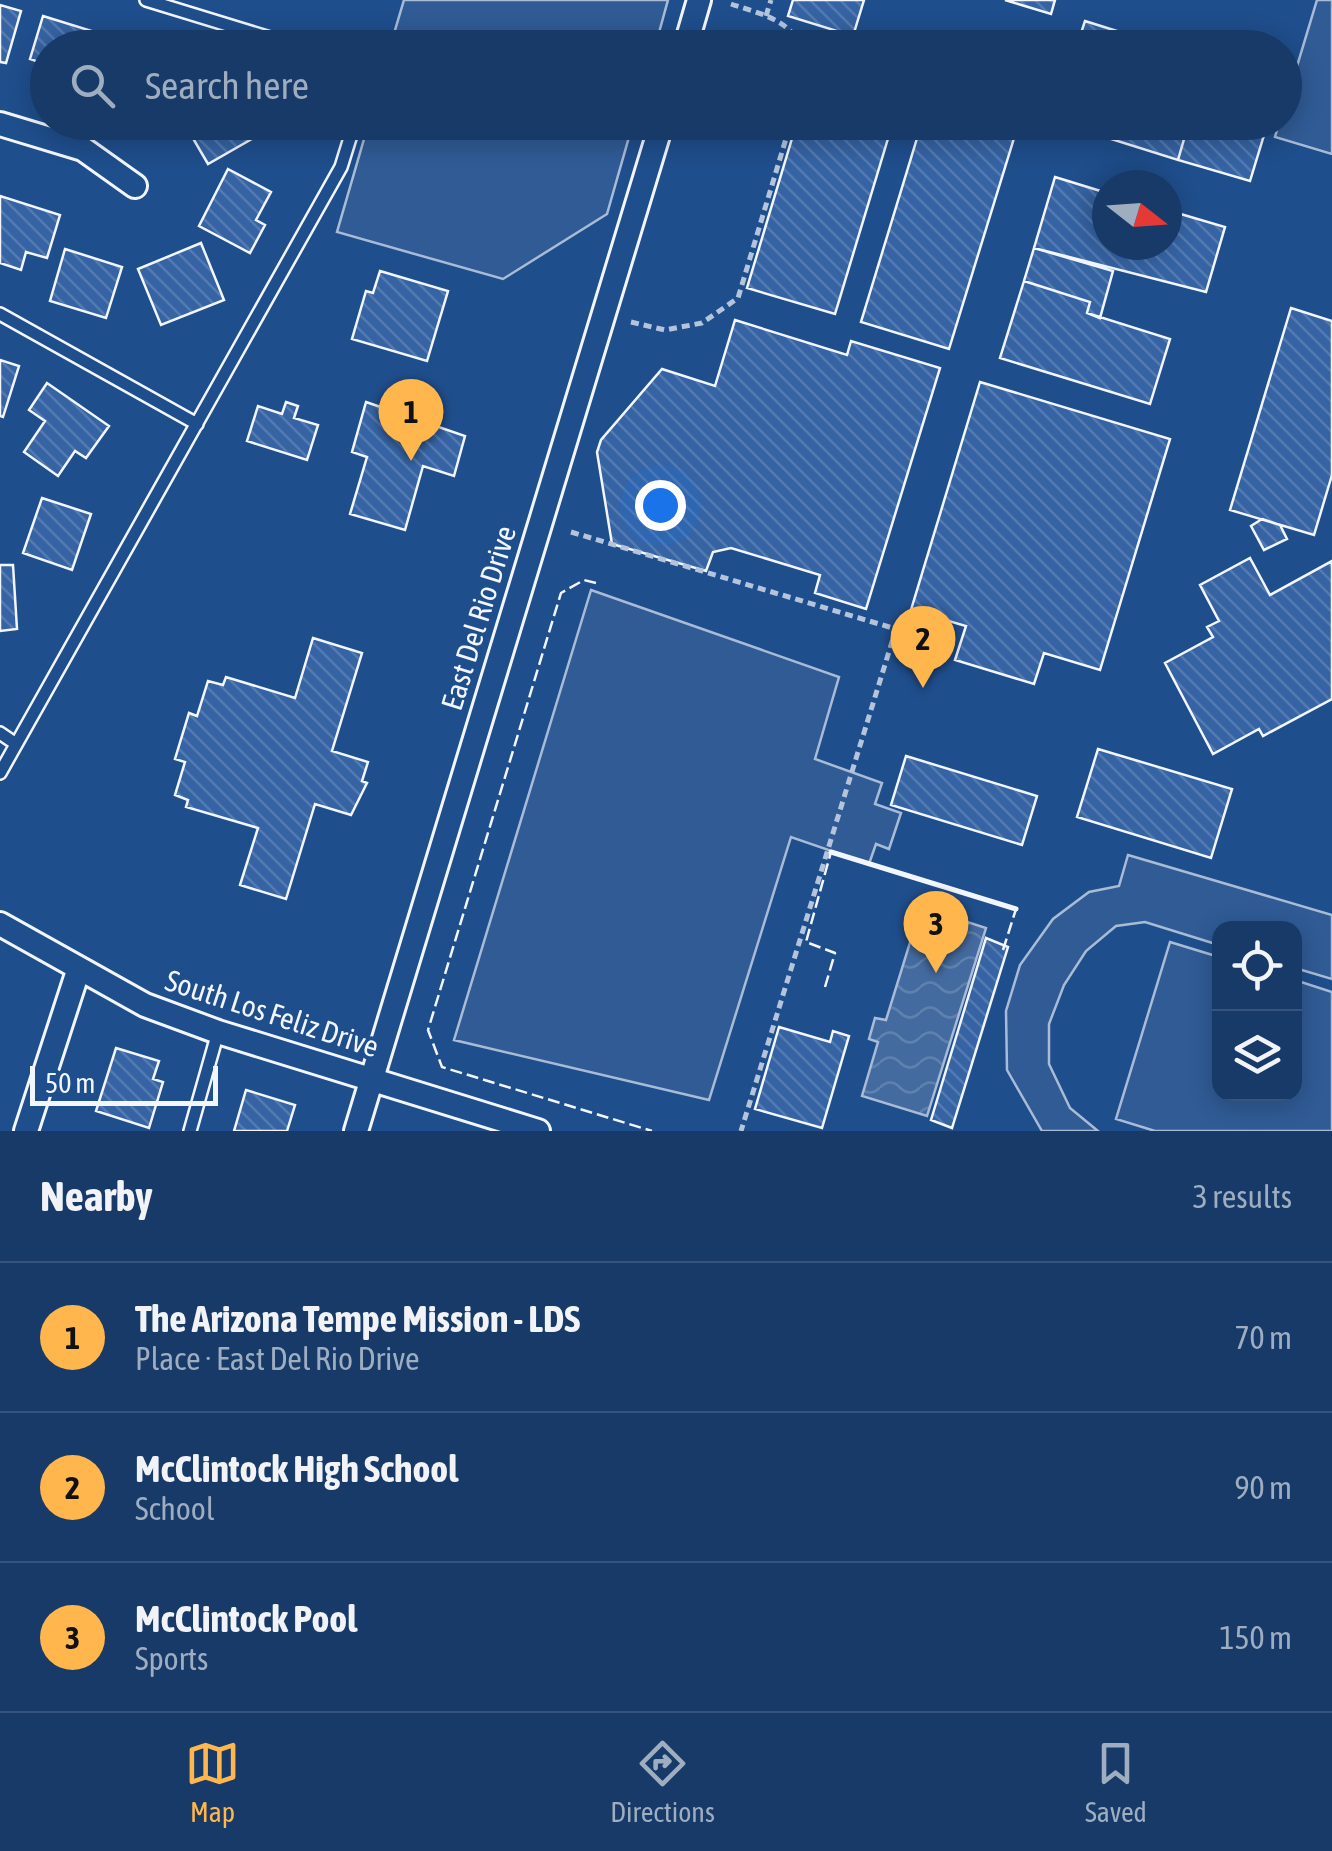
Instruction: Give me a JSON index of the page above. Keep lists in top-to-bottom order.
{
  "streets": {
    "street": ["East Del Rio Drive", "South Los Feliz Drive"]
  },
  "crossings": [
    ["East Del Rio Drive", "South Los Feliz Drive"]
  ],
  "scale_bar": "50 m",
  "north": "right",
  "page": {
    "search": "Search here",
    "pins": ["1", "2", "3"],
    "scale": "50 m",
    "heading": ["Nearby", "3 results"],
    "list": [
      {
        "mark": "1",
        "name": "The Arizona Tempe Mission - LDS",
        "note": "Place · East Del Rio Drive",
        "value": "70 m"
      },
      {
        "mark": "2",
        "name": "McClintock High School",
        "note": "School",
        "value": "90 m"
      },
      {
        "mark": "3",
        "name": "McClintock Pool",
        "note": "Sports",
        "value": "150 m"
      }
    ],
    "nav": ["Map", "Directions", "Saved"]
  }
}
